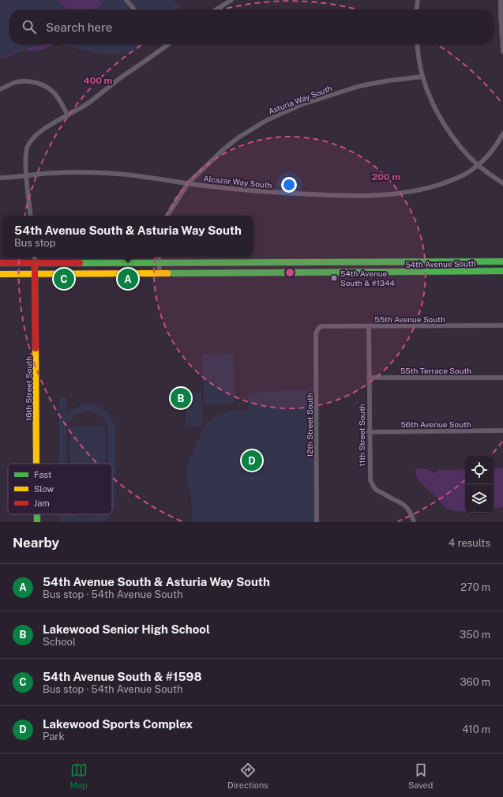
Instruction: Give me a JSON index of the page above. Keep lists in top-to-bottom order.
{
  "streets": {
    "main road": ["54th Avenue South", "16th Street South"],
    "street": [
      "Asturia Way South",
      "Alcazar Way South",
      "55th Avenue South",
      "55th Terrace South",
      "56th Avenue South",
      "12th Street South",
      "11th Street South"
    ]
  },
  "crossings": [
    ["Asturia Way South", "Alcazar Way South"],
    ["54th Avenue South", "16th Street South"],
    ["55th Avenue South", "12th Street South"],
    ["55th Avenue South", "11th Street South"],
    ["55th Terrace South", "11th Street South"],
    ["56th Avenue South", "11th Street South"]
  ],
  "places": {
    "transit": ["54th Avenue South & #1344"]
  },
  "legend": ["Fast", "Slow", "Jam"],
  "page": {
    "search": "Search here",
    "popup": ["54th Avenue South & Asturia Way South", "Bus stop"],
    "pins": [
      "A",
      "C",
      "B",
      "D"
    ],
    "heading": ["Nearby", "4 results"],
    "list": [
      {
        "mark": "A",
        "name": "54th Avenue South & Asturia Way South",
        "note": "Bus stop · 54th Avenue South",
        "value": "270 m"
      },
      {
        "mark": "B",
        "name": "Lakewood Senior High School",
        "note": "School",
        "value": "350 m"
      },
      {
        "mark": "C",
        "name": "54th Avenue South & #1598",
        "note": "Bus stop · 54th Avenue South",
        "value": "360 m"
      },
      {
        "mark": "D",
        "name": "Lakewood Sports Complex",
        "note": "Park",
        "value": "410 m"
      }
    ],
    "nav": ["Map", "Directions", "Saved"]
  },
  "rings": ["400 m", "200 m"]
}
